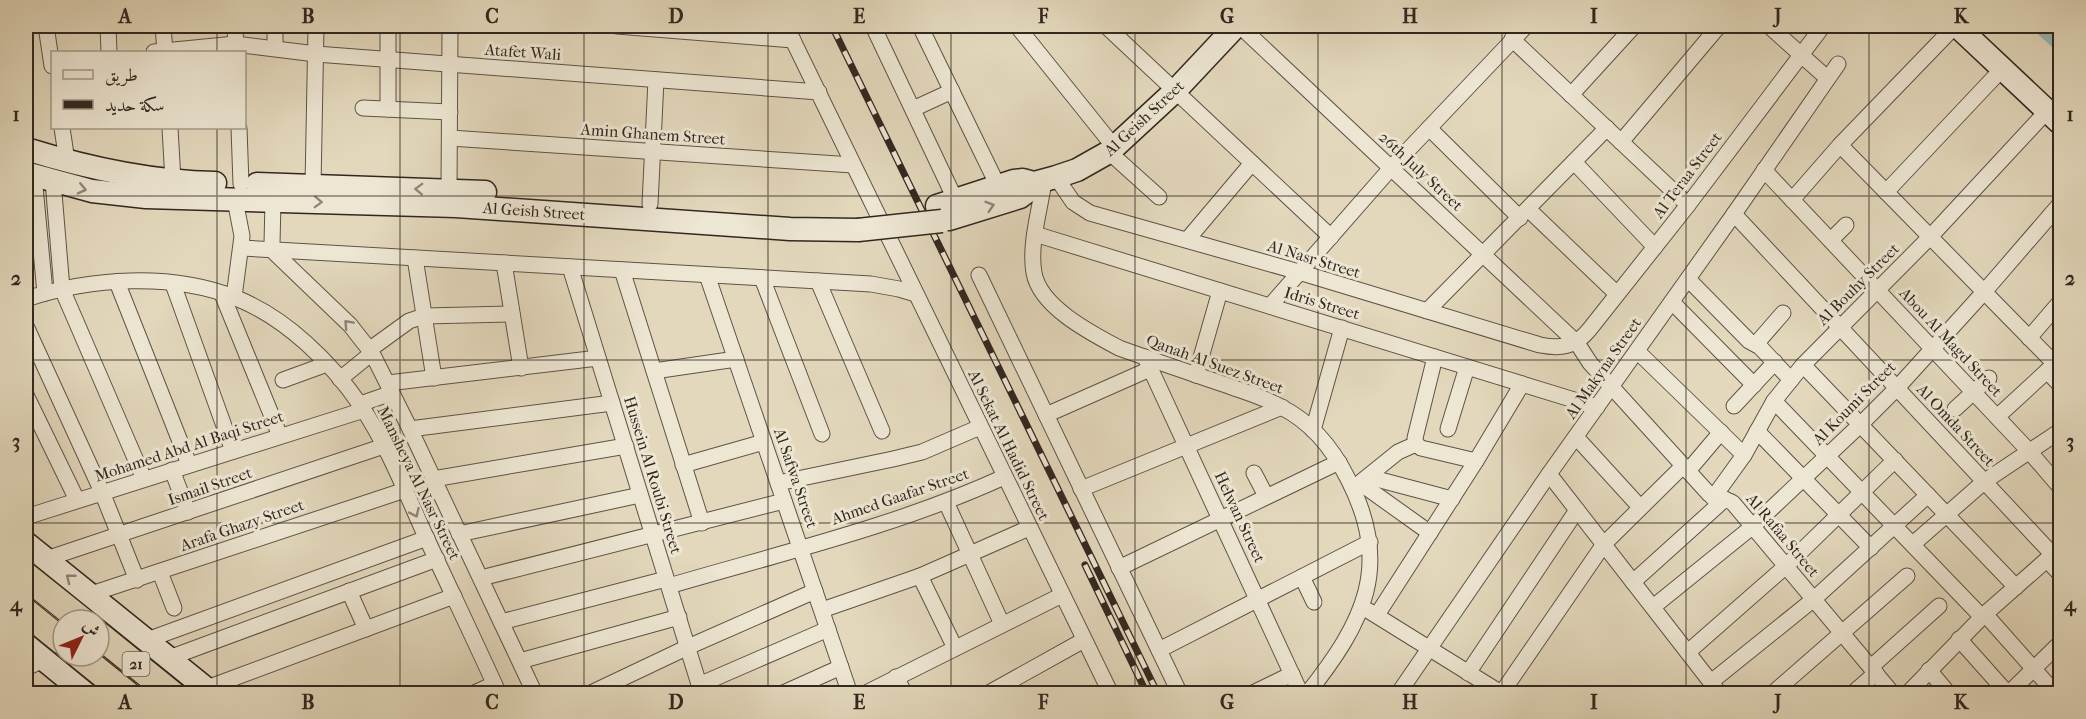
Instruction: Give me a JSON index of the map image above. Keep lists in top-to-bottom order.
{
  "streets": {
    "highway": ["21"],
    "main road": ["Al Geish Street"],
    "street": [
      "Atafet Wali",
      "Amin Ghanem Street",
      "26th July Street",
      "Al Teraa Street",
      "Al Nasr Street",
      "Al Bouhy Street",
      "Idris Street",
      "Abou Al Magd Street",
      "Qanah Al Suez Street",
      "Al Makyna Street",
      "Al Koumi Street",
      "Al Omda Street",
      "Al Sekat Al Hadid Street",
      "Mohamed Abd Al Baqi Street",
      "Hussein Al Roubi Street",
      "Al Safwa Street",
      "Mansheya Al Nasr Street",
      "Ismail Street",
      "Ahmed Gaafar Street",
      "Helwan Street",
      "Arafa Ghazy Street",
      "Al Rafaa Street"
    ]
  },
  "crossings": [
    ["Atafet Wali", "Al Sekat Al Hadid Street"],
    ["Al Geish Street", "26th July Street"],
    ["Al Geish Street", "Al Nasr Street"],
    ["Al Geish Street", "Qanah Al Suez Street"],
    ["Al Geish Street", "Al Sekat Al Hadid Street"],
    ["Amin Ghanem Street", "Al Sekat Al Hadid Street"],
    ["26th July Street", "Al Teraa Street"],
    ["26th July Street", "Al Nasr Street"],
    ["26th July Street", "Al Makyna Street"],
    ["26th July Street", "Al Rafaa Street"],
    ["Al Teraa Street", "Al Nasr Street"],
    ["Al Nasr Street", "Qanah Al Suez Street"],
    ["Al Bouhy Street", "Abou Al Magd Street"],
    ["Al Bouhy Street", "Al Omda Street"],
    ["Al Bouhy Street", "Al Rafaa Street"],
    ["Idris Street", "Qanah Al Suez Street"],
    ["Idris Street", "Al Makyna Street"],
    ["Abou Al Magd Street", "Al Makyna Street"],
    ["Abou Al Magd Street", "Al Koumi Street"],
    ["Qanah Al Suez Street", "Helwan Street"],
    ["Al Makyna Street", "Al Omda Street"],
    ["Al Makyna Street", "Al Rafaa Street"],
    ["Al Koumi Street", "Al Omda Street"],
    ["Al Koumi Street", "Al Rafaa Street"],
    ["Al Sekat Al Hadid Street", "Ahmed Gaafar Street"],
    ["Mohamed Abd Al Baqi Street", "Hussein Al Roubi Street"],
    ["Mohamed Abd Al Baqi Street", "Mansheya Al Nasr Street"],
    ["Hussein Al Roubi Street", "Ahmed Gaafar Street"],
    ["Al Safwa Street", "Ahmed Gaafar Street"],
    ["Mansheya Al Nasr Street", "Ismail Street"],
    ["Mansheya Al Nasr Street", "Ahmed Gaafar Street"],
    ["Mansheya Al Nasr Street", "Arafa Ghazy Street"]
  ],
  "legend": ["طريق", "سكة حديد"],
  "north": "top right",
  "grid": {
    "columns": [
      "A",
      "B",
      "C",
      "D",
      "E",
      "F",
      "G",
      "H",
      "I",
      "J",
      "K"
    ],
    "rows": [
      "1",
      "2",
      "3",
      "4"
    ]
  }
}
